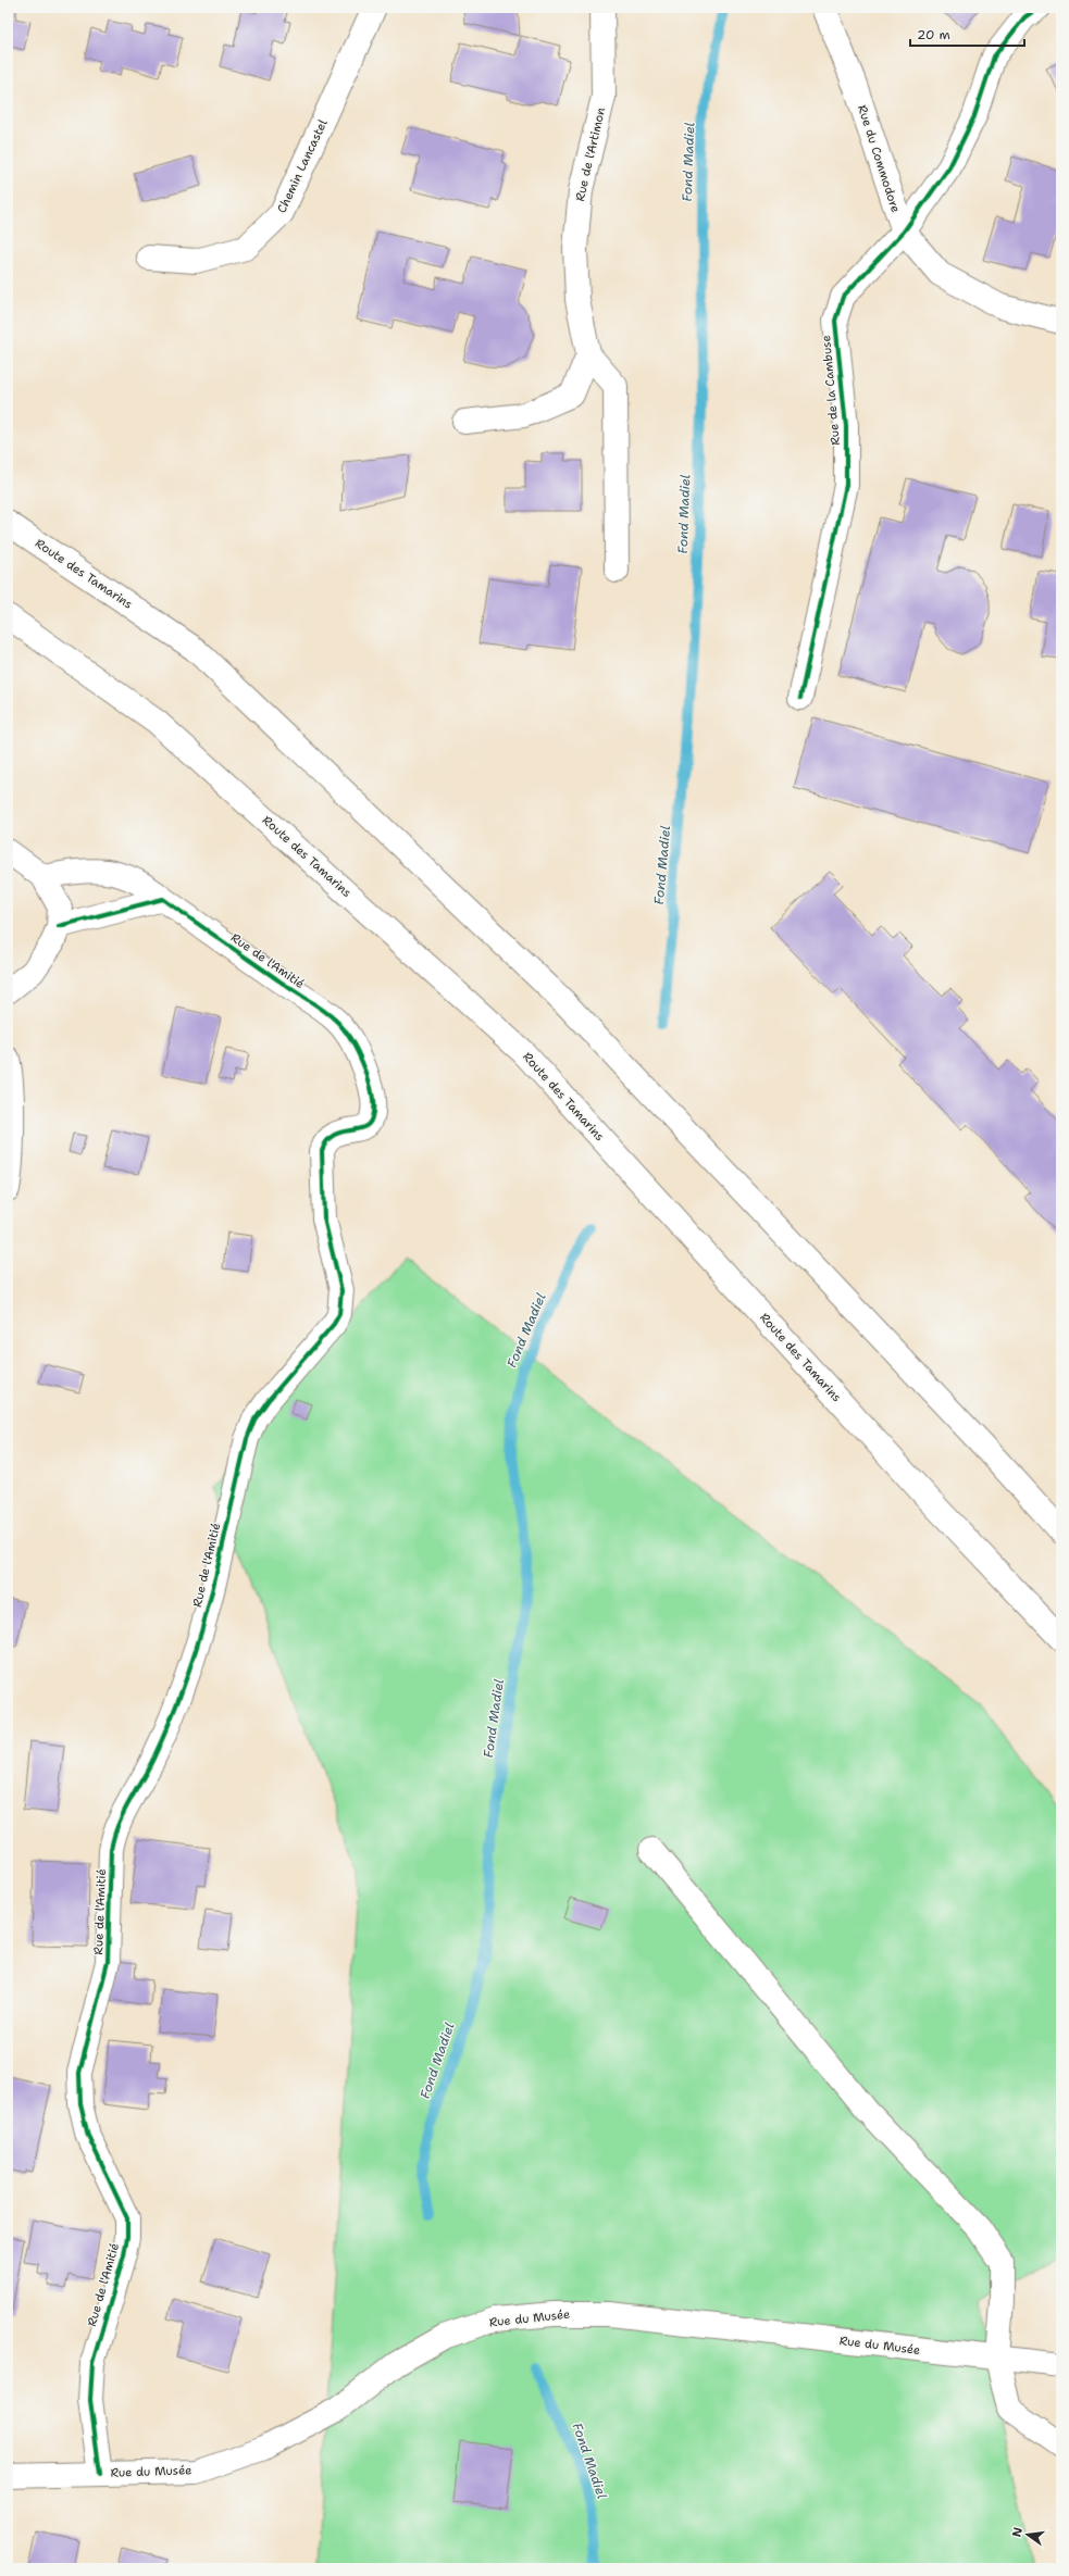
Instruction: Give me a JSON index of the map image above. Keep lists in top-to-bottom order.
{
  "streets": {
    "main road": [
      "Rue de l'Artimon",
      "Rue du Commodore",
      "Chemin Lancastel",
      "Rue de la Cambuse",
      "Route des Tamarins",
      "Rue de l'Amitié",
      "Rue du Musée"
    ]
  },
  "crossings": [
    ["Rue du Commodore", "Rue de la Cambuse"],
    ["Rue de l'Amitié", "Rue du Musée"]
  ],
  "water": ["Fond Madiel"],
  "scale_bar": "20 m",
  "north": "left"
}
